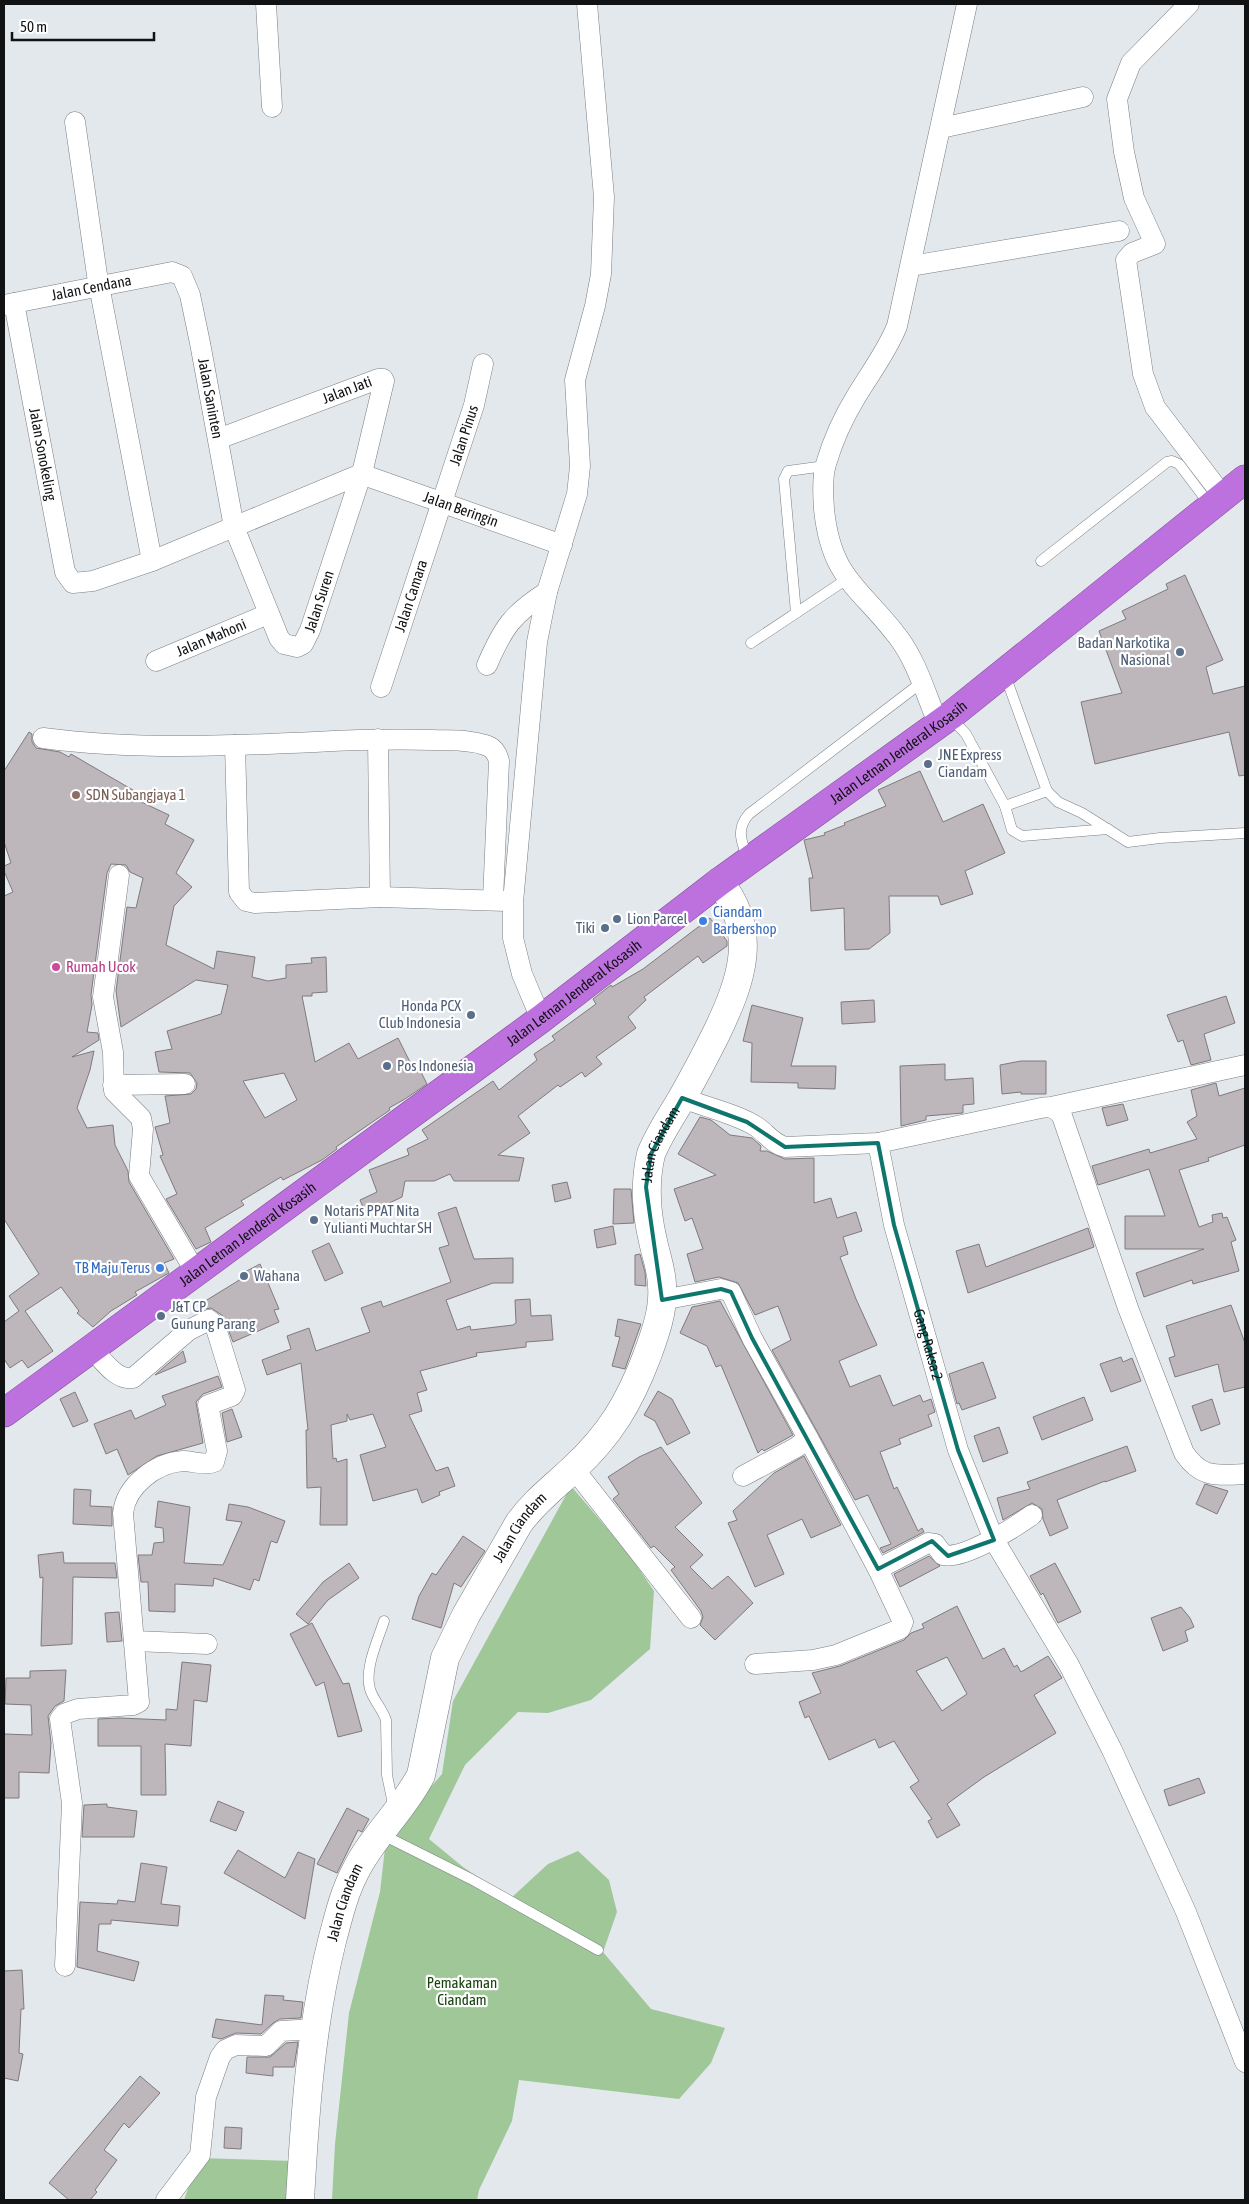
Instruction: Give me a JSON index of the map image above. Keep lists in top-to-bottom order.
{
  "streets": {
    "highway": ["Jalan Letnan Jenderal Kosasih"],
    "street": [
      "Jalan Cendana",
      "Jalan Jati",
      "Jalan Saninten",
      "Jalan Pinus",
      "Jalan Sonokeling",
      "Jalan Beringin",
      "Jalan Camara",
      "Jalan Suren",
      "Jalan Mahoni",
      "Jalan Ciandam",
      "Gang Raksa 2"
    ]
  },
  "crossings": [
    ["Jalan Cendana", "Jalan Saninten"],
    ["Jalan Cendana", "Jalan Sonokeling"],
    ["Jalan Jati", "Jalan Saninten"],
    ["Jalan Jati", "Jalan Beringin"],
    ["Jalan Jati", "Jalan Suren"],
    ["Jalan Saninten", "Jalan Suren"],
    ["Jalan Pinus", "Jalan Beringin"],
    ["Jalan Pinus", "Jalan Camara"],
    ["Jalan Beringin", "Jalan Camara"],
    ["Jalan Beringin", "Jalan Suren"],
    ["Jalan Suren", "Jalan Mahoni"],
    ["Jalan Letnan Jenderal Kosasih", "Jalan Ciandam"]
  ],
  "parks": ["Pemakaman Ciandam"],
  "places": [
    "Badan Narkotika Nasional",
    "JNE Express Ciandam",
    "SDN Subangjaya 1",
    "Lion Parcel",
    "Ciandam Barbershop",
    "Tiki",
    "Rumah Ucok",
    "Honda PCX Club Indonesia",
    "Pos Indonesia",
    "Notaris PPAT Nita Yulianti Muchtar SH",
    "TB Maju Terus",
    "Wahana",
    "J&T CP Gunung Parang"
  ],
  "scale_bar": "50 m"
}
